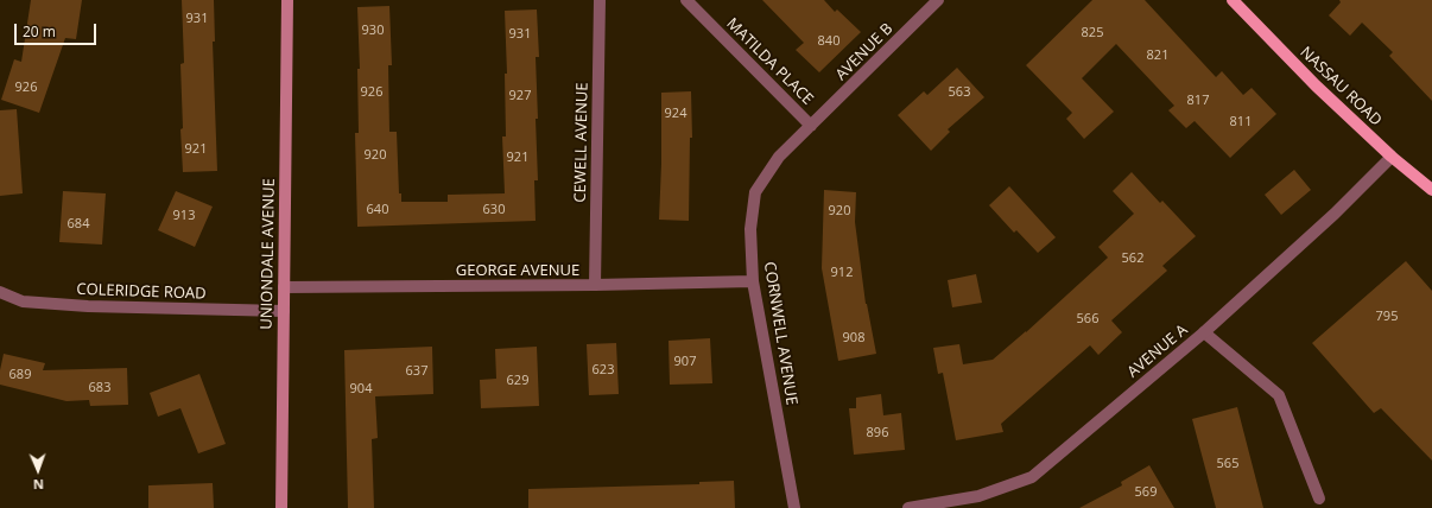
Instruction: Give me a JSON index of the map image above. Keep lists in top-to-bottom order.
{
  "streets": {
    "main road": ["NASSAU ROAD", "UNIONDALE AVENUE"],
    "street": [
      "AVENUE B",
      "MATILDA PLACE",
      "CEWELL AVENUE",
      "GEORGE AVENUE",
      "COLERIDGE ROAD",
      "CORNWELL AVENUE",
      "AVENUE A"
    ]
  },
  "crossings": [
    ["AVENUE B", "MATILDA PLACE"],
    ["AVENUE B", "CORNWELL AVENUE"],
    ["MATILDA PLACE", "CORNWELL AVENUE"],
    ["NASSAU ROAD", "AVENUE A"],
    ["CEWELL AVENUE", "GEORGE AVENUE"],
    ["UNIONDALE AVENUE", "GEORGE AVENUE"],
    ["UNIONDALE AVENUE", "COLERIDGE ROAD"],
    ["GEORGE AVENUE", "CORNWELL AVENUE"]
  ],
  "house_numbers": [
    "931",
    "930",
    "825",
    "931",
    "840",
    "821",
    "926",
    "926",
    "563",
    "927",
    "817",
    "924",
    "811",
    "921",
    "920",
    "921",
    "640",
    "630",
    "920",
    "913",
    "684",
    "562",
    "912",
    "795",
    "566",
    "908",
    "907",
    "623",
    "637",
    "689",
    "629",
    "683",
    "904",
    "896",
    "565",
    "569"
  ],
  "scale_bar": "20 m",
  "north": "bottom"
}
